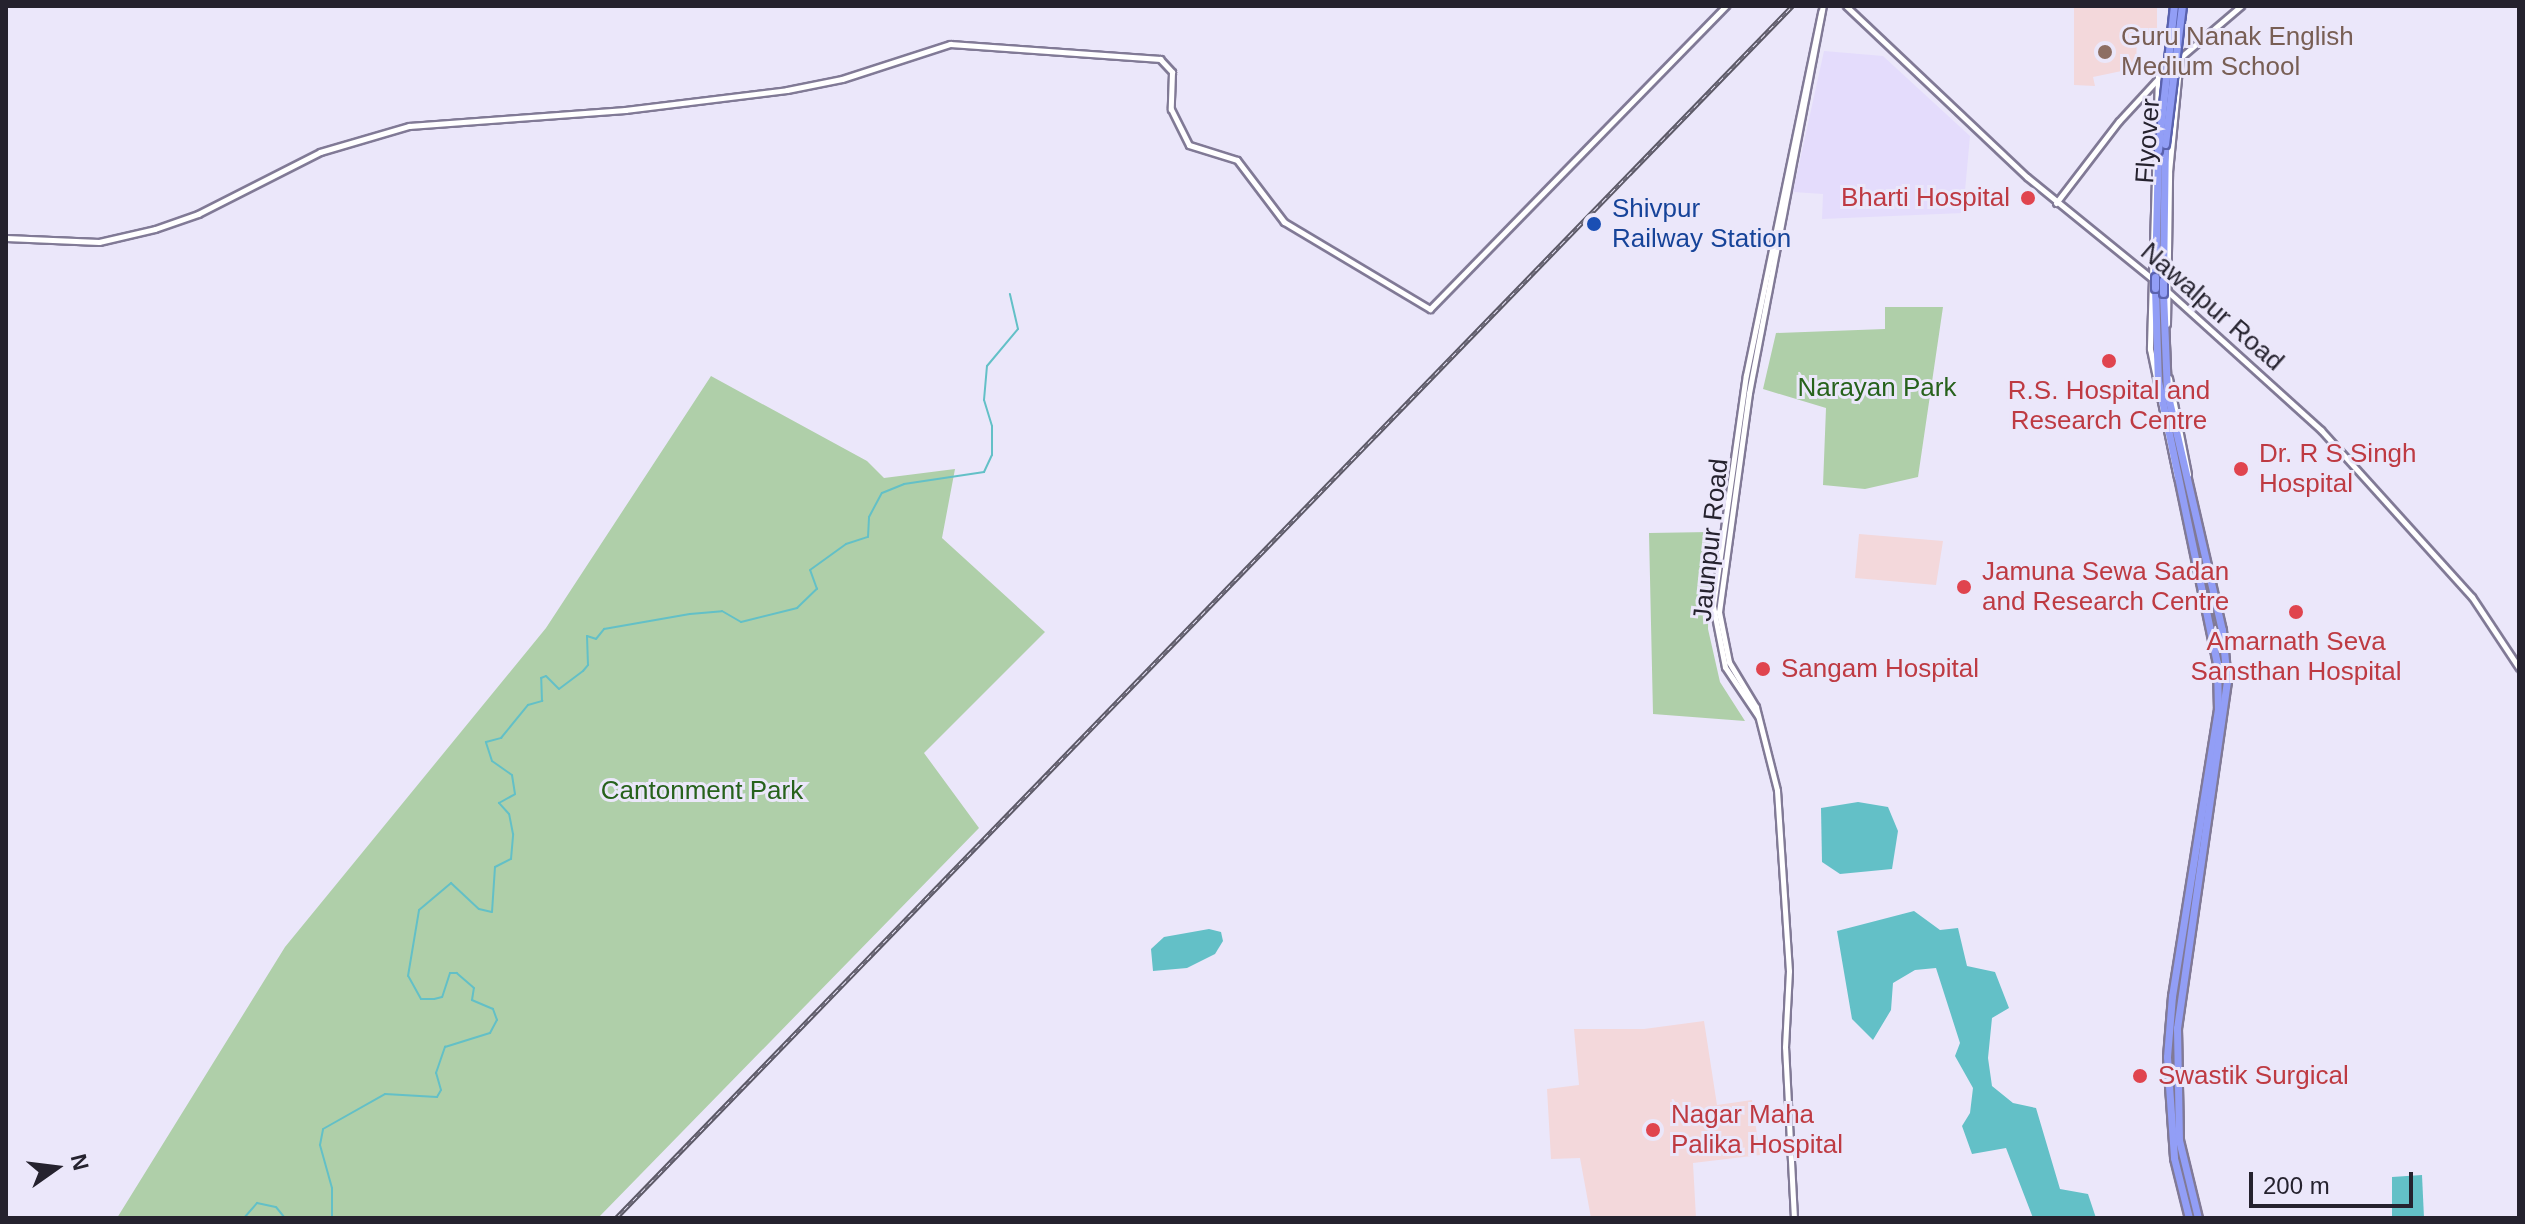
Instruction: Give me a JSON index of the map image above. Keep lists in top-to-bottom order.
{
  "streets": {
    "highway": ["Flyover"],
    "street": ["Nawalpur Road"]
  },
  "crossings": [
    ["Flyover", "Nawalpur Road"]
  ],
  "parks": ["Narayan Park", "Cantonment Park"],
  "places": [
    "Guru Nanak English Medium School",
    "Bharti Hospital",
    "Shivpur Railway Station",
    "R.S. Hospital and Research Centre",
    "Dr. R S Singh Hospital",
    "Jamuna Sewa Sadan and Research Centre",
    "Amarnath Seva Sansthan Hospital",
    "Sangam Hospital",
    "Swastik Surgical",
    "Nagar Maha Palika Hospital"
  ],
  "scale_bar": "200 m",
  "north": "right"
}
